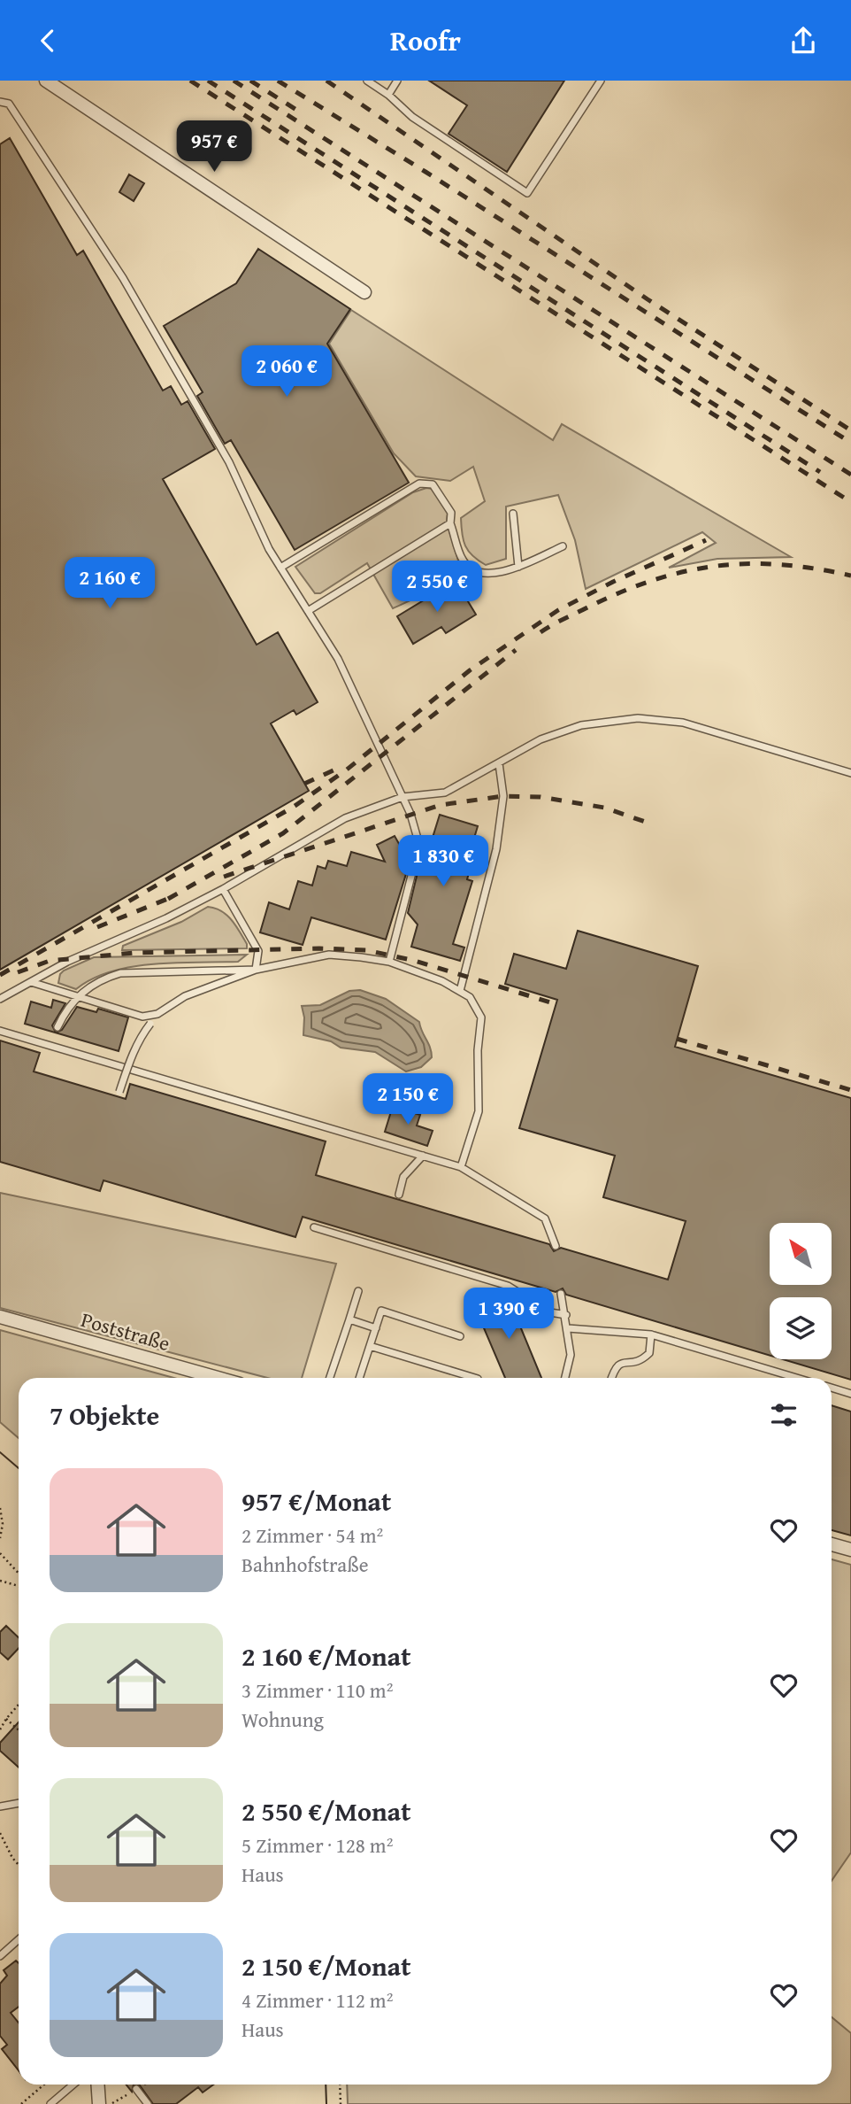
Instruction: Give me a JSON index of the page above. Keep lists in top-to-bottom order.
{
  "streets": {
    "street": ["Poststraße"]
  },
  "north": "top left",
  "page": {
    "header": "Roofr",
    "price": [
      "957 €",
      "2 060 €",
      "2 160 €",
      "2 550 €",
      "1 830 €",
      "2 150 €",
      "1 390 €"
    ],
    "heading": "7 Objekte",
    "list": [
      {
        "name": "957 €/Monat",
        "note": "2 Zimmer · 54 m² · Bahnhofstraße"
      },
      {
        "name": "2 160 €/Monat",
        "note": "3 Zimmer · 110 m² · Wohnung"
      },
      {
        "name": "2 550 €/Monat",
        "note": "5 Zimmer · 128 m² · Haus"
      },
      {
        "name": "2 150 €/Monat",
        "note": "4 Zimmer · 112 m² · Haus"
      }
    ]
  }
}
